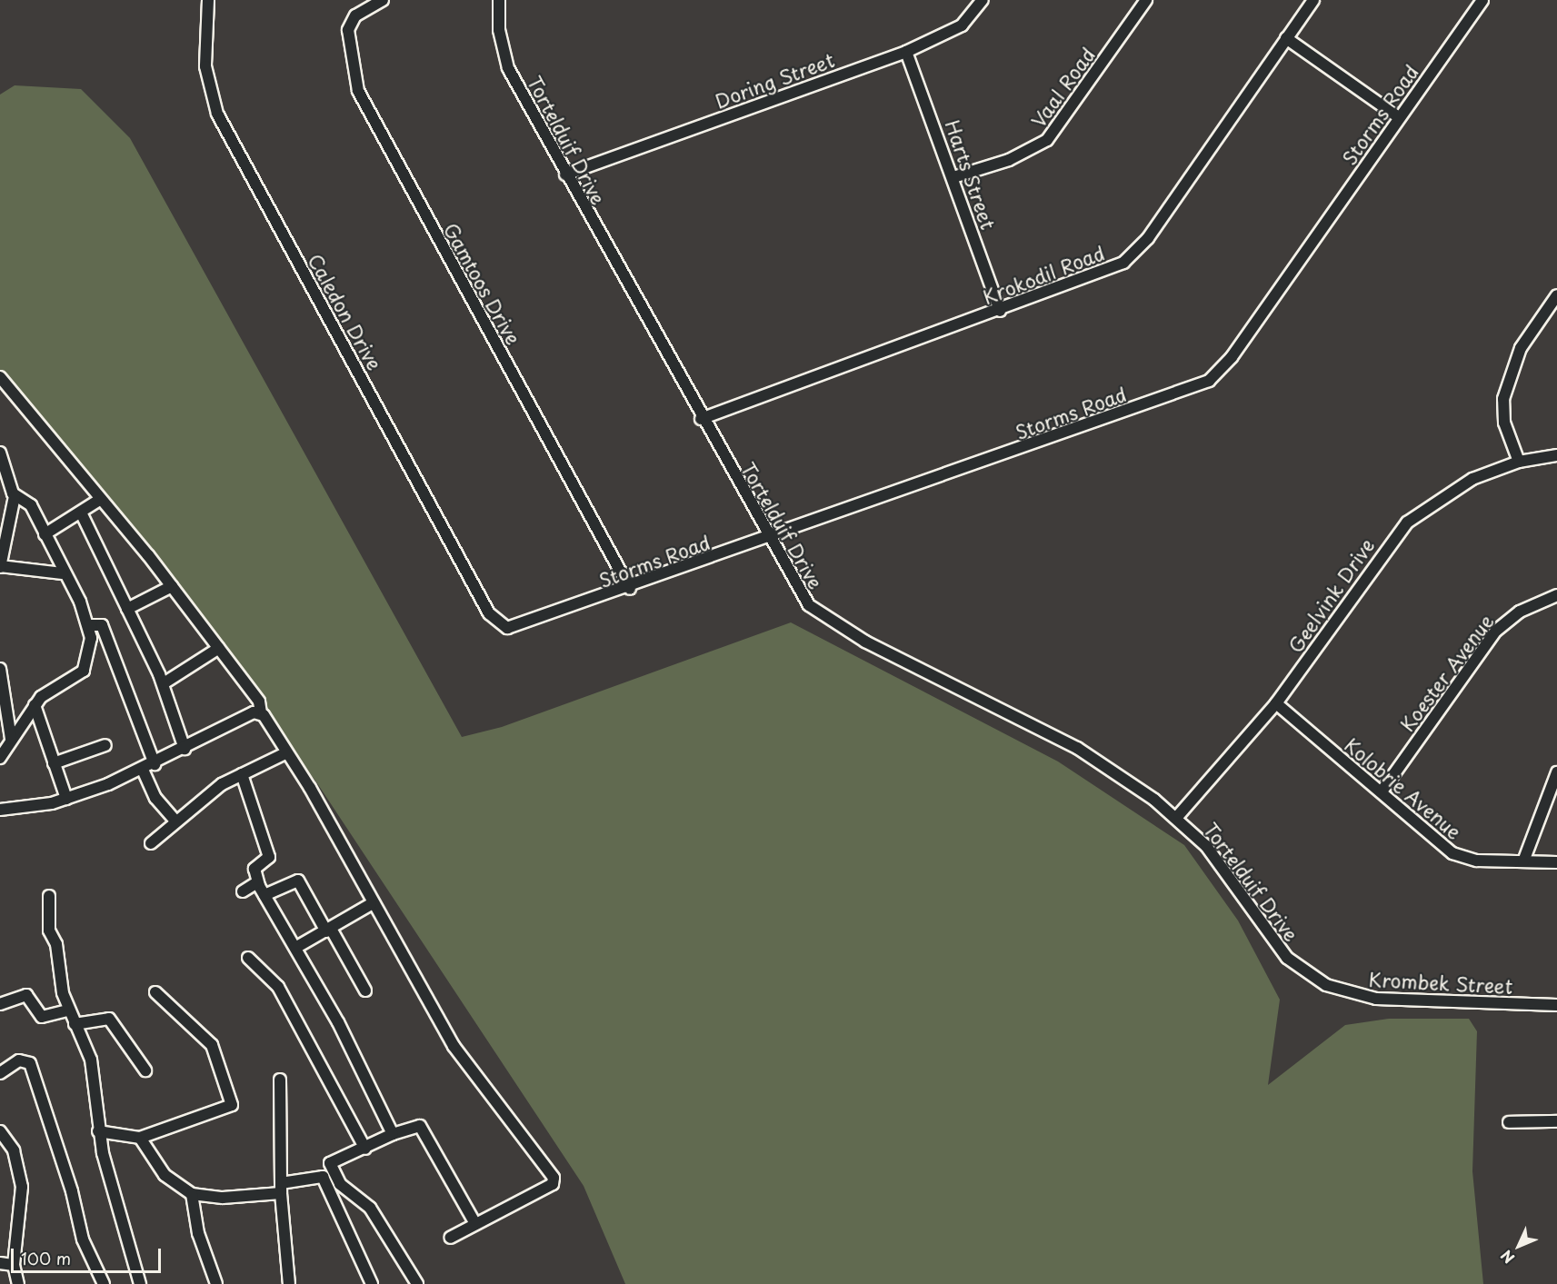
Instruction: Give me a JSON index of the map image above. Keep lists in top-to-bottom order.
{
  "streets": {
    "street": [
      "Doring Street",
      "Vaal Road",
      "Storms Road",
      "Tortelduif Drive",
      "Harts Street",
      "Krokodil Road",
      "Gamtoos Drive",
      "Caledon Drive",
      "Geelvink Drive",
      "Koester Avenue",
      "Kolobrie Avenue",
      "Krombek Street"
    ]
  },
  "crossings": [
    ["Doring Street", "Tortelduif Drive"],
    ["Doring Street", "Harts Street"],
    ["Vaal Road", "Harts Street"],
    ["Storms Road", "Tortelduif Drive"],
    ["Storms Road", "Gamtoos Drive"],
    ["Storms Road", "Caledon Drive"],
    ["Tortelduif Drive", "Krokodil Road"],
    ["Tortelduif Drive", "Geelvink Drive"],
    ["Tortelduif Drive", "Krombek Street"],
    ["Harts Street", "Krokodil Road"],
    ["Geelvink Drive", "Kolobrie Avenue"],
    ["Koester Avenue", "Kolobrie Avenue"]
  ],
  "scale_bar": "100 m",
  "north": "bottom left"
}
